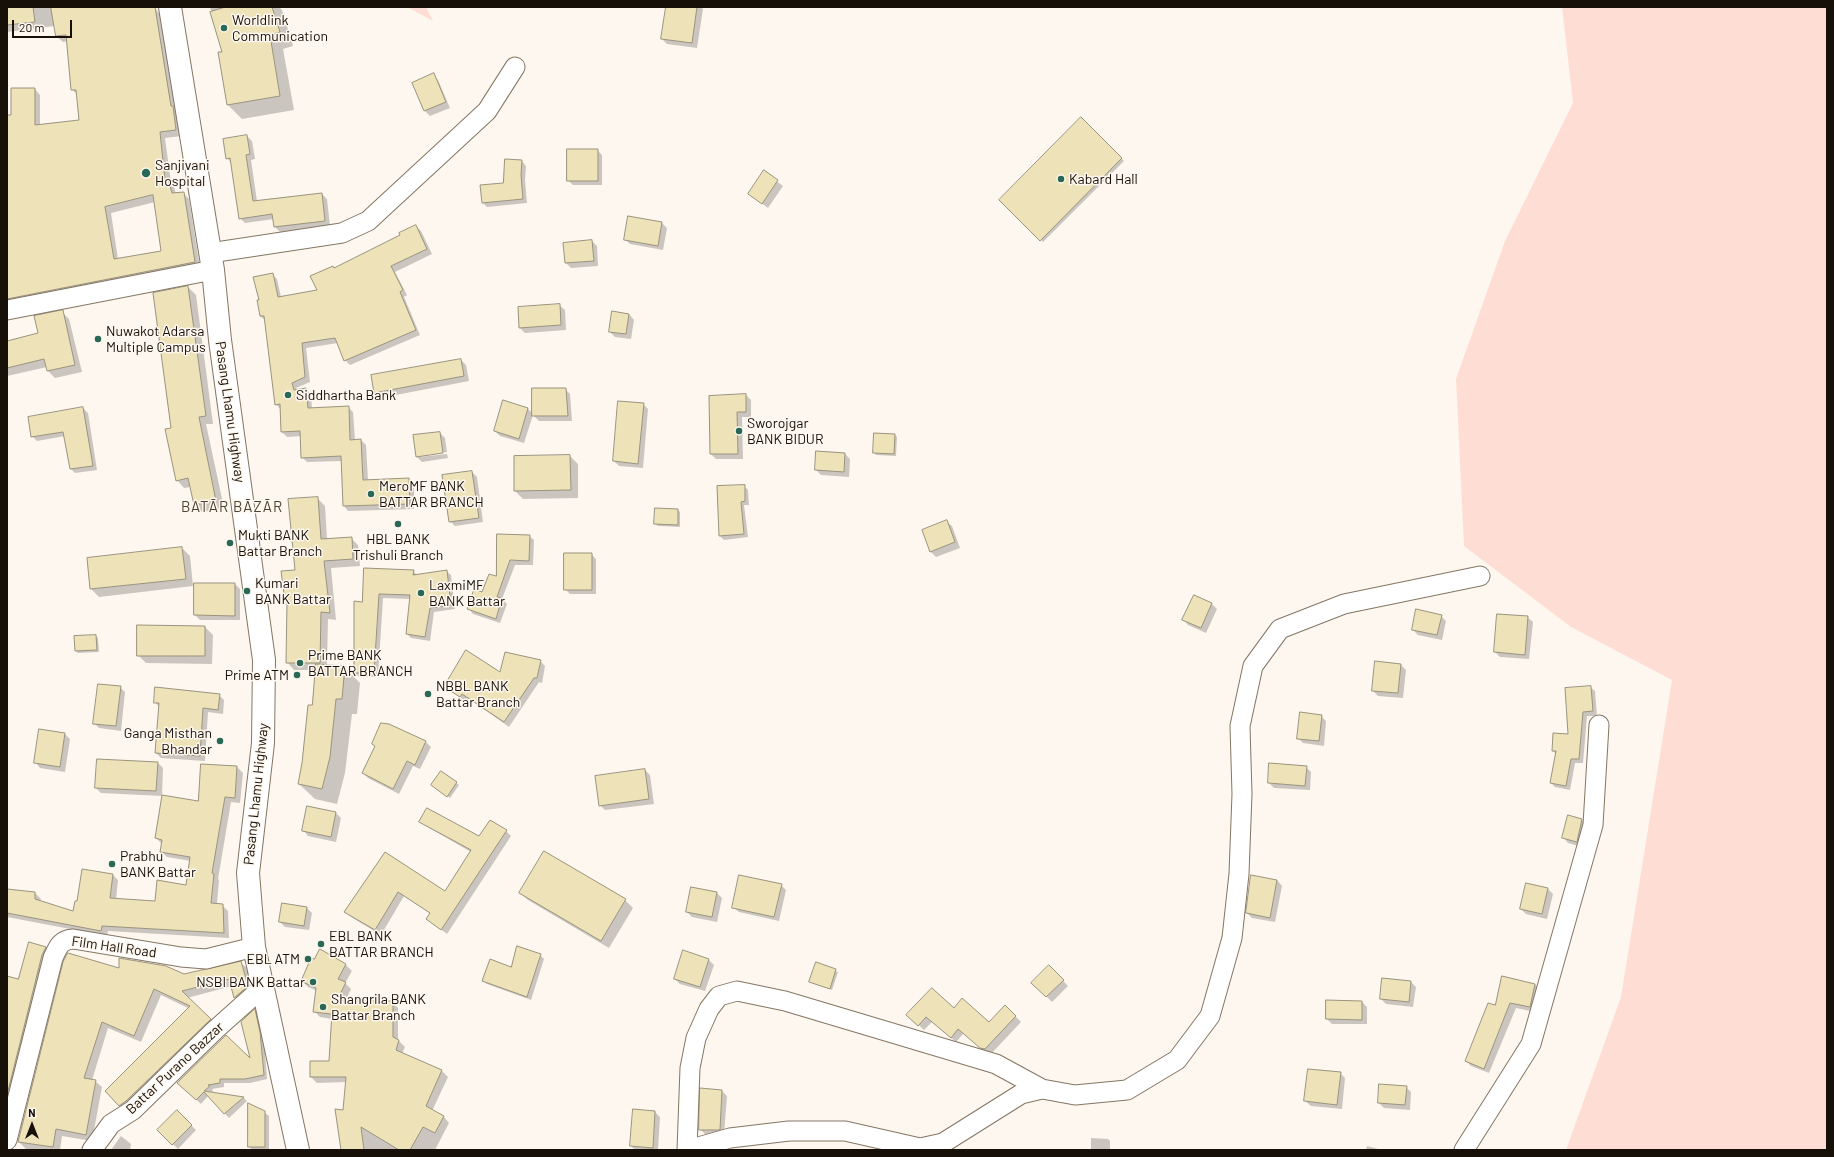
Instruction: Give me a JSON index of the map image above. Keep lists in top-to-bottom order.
{
  "streets": {
    "main road": ["Pasang Lhamu Highway"],
    "street": ["Film Hall Road", "Battar Purano Bazzar"]
  },
  "crossings": [
    ["Pasang Lhamu Highway", "Film Hall Road"],
    ["Pasang Lhamu Highway", "Battar Purano Bazzar"]
  ],
  "districts": ["BATĀR BĀZĀR"],
  "places": [
    "Worldlink Communication",
    "Sanjivani Hospital",
    "Kabard Hall",
    "Nuwakot Adarsa Multiple Campus",
    "Siddhartha Bank",
    "Sworojgar BANK BIDUR",
    "MeroMF BANK BATTAR BRANCH",
    "HBL BANK Trishuli Branch",
    "Mukti BANK Battar Branch",
    "Kumari BANK Battar",
    "LaxmiMF BANK Battar",
    "Prime BANK BATTAR BRANCH",
    "Prime ATM",
    "NBBL BANK Battar Branch",
    "Ganga Misthan Bhandar",
    "Prabhu BANK Battar",
    "EBL BANK BATTAR BRANCH",
    "EBL ATM",
    "NSBI BANK Battar",
    "Shangrila BANK Battar Branch"
  ],
  "scale_bar": "20 m",
  "north": "top"
}
